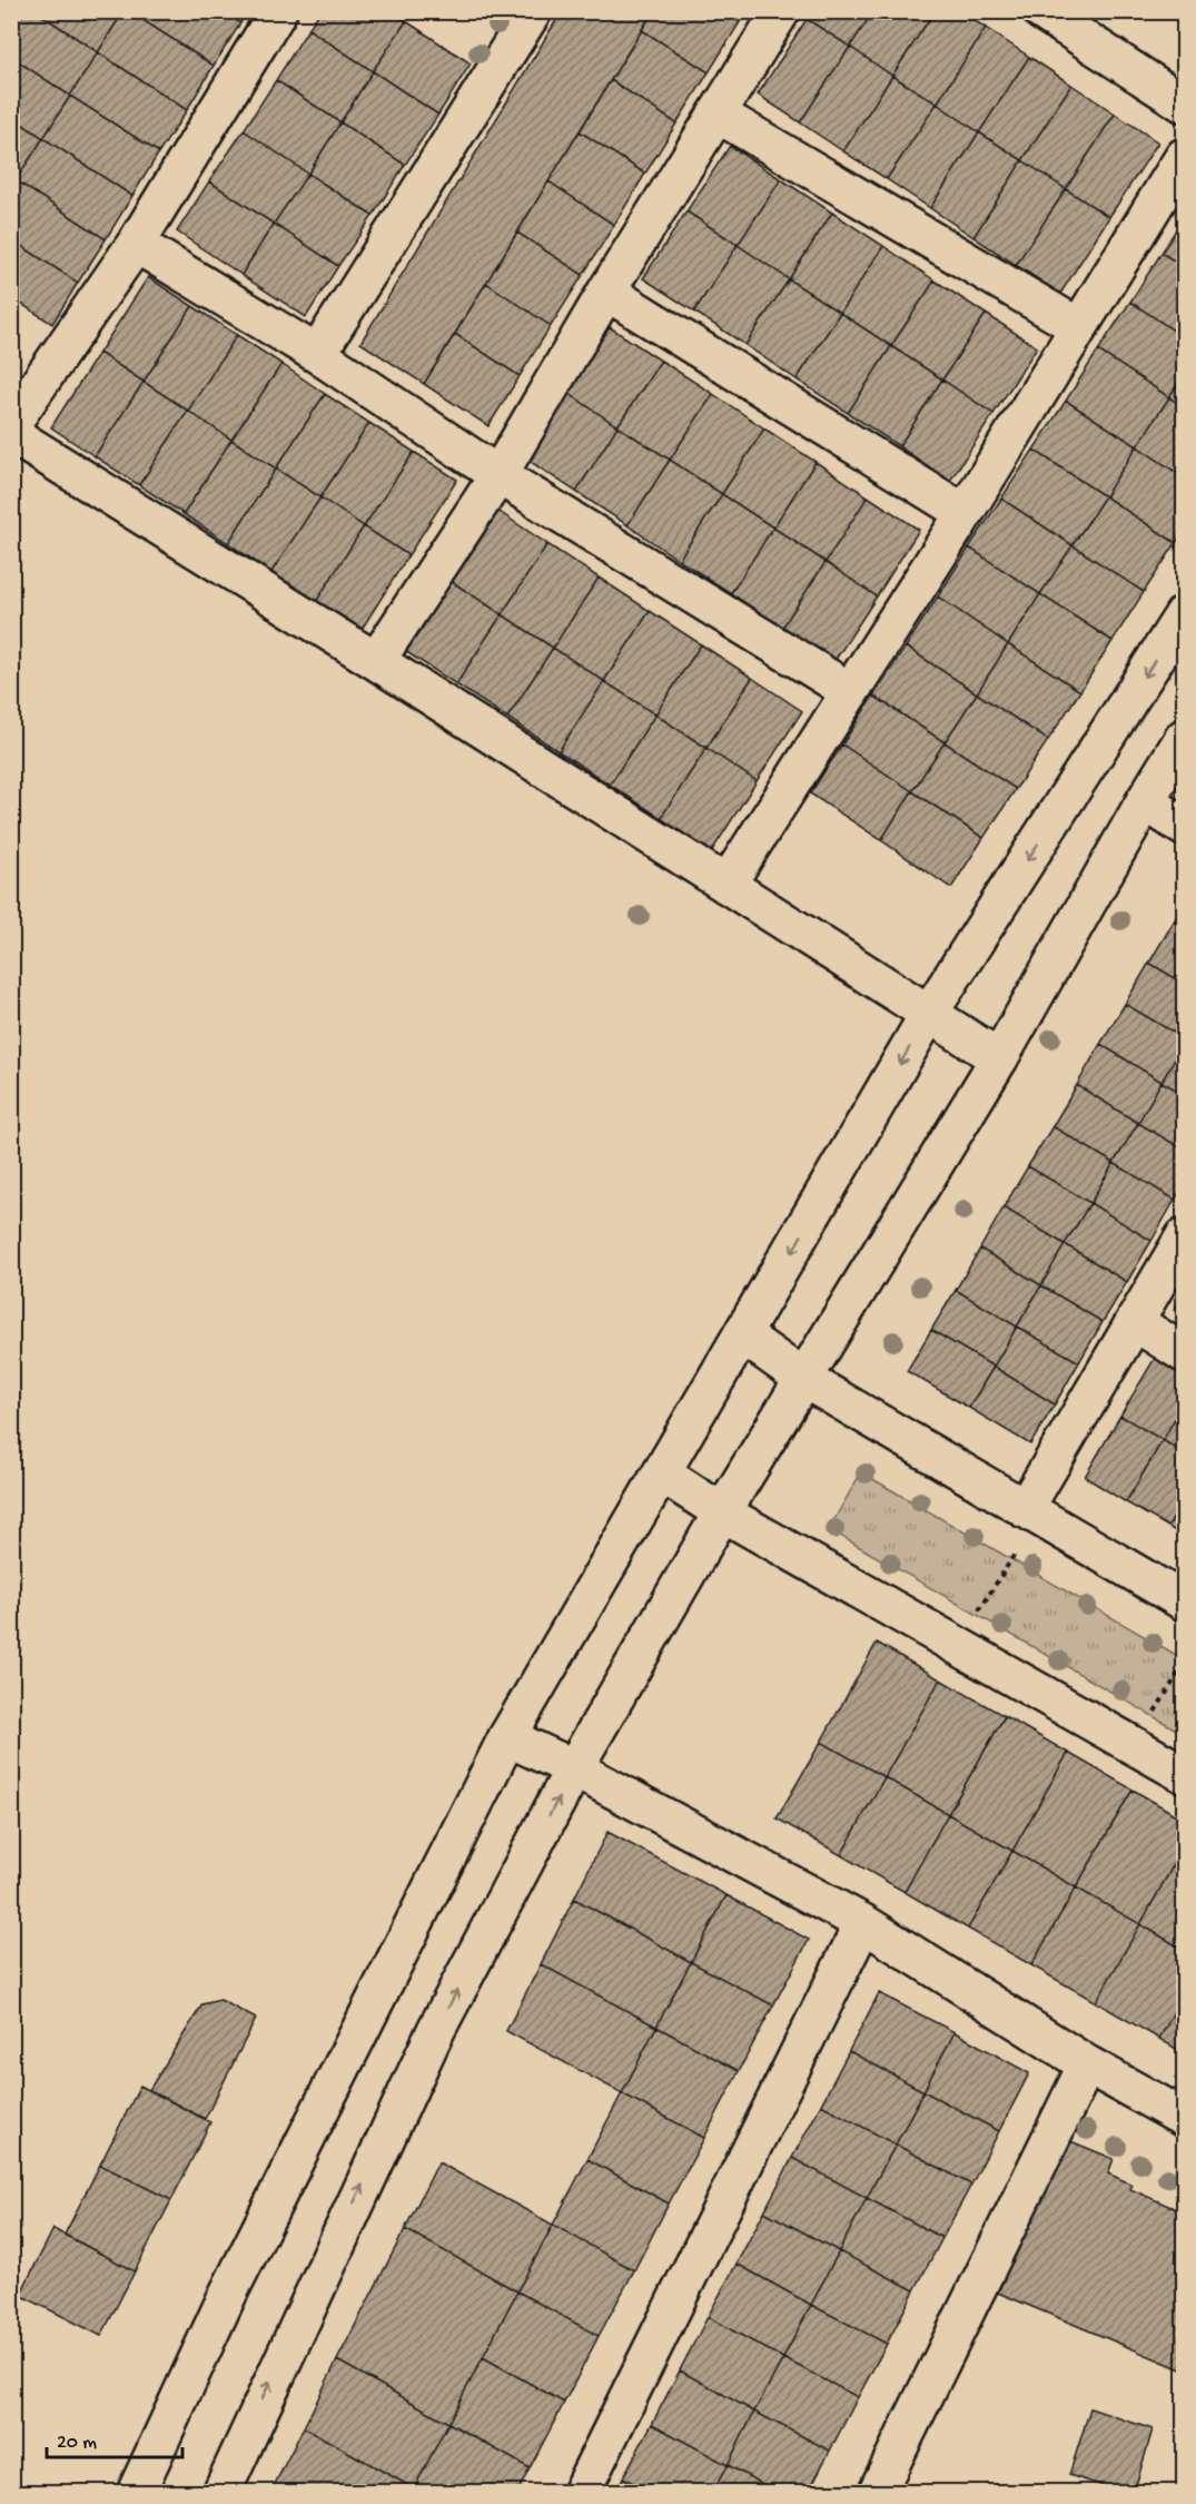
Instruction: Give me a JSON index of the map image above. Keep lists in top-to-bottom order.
{
  "scale_bar": "20 m"
}
